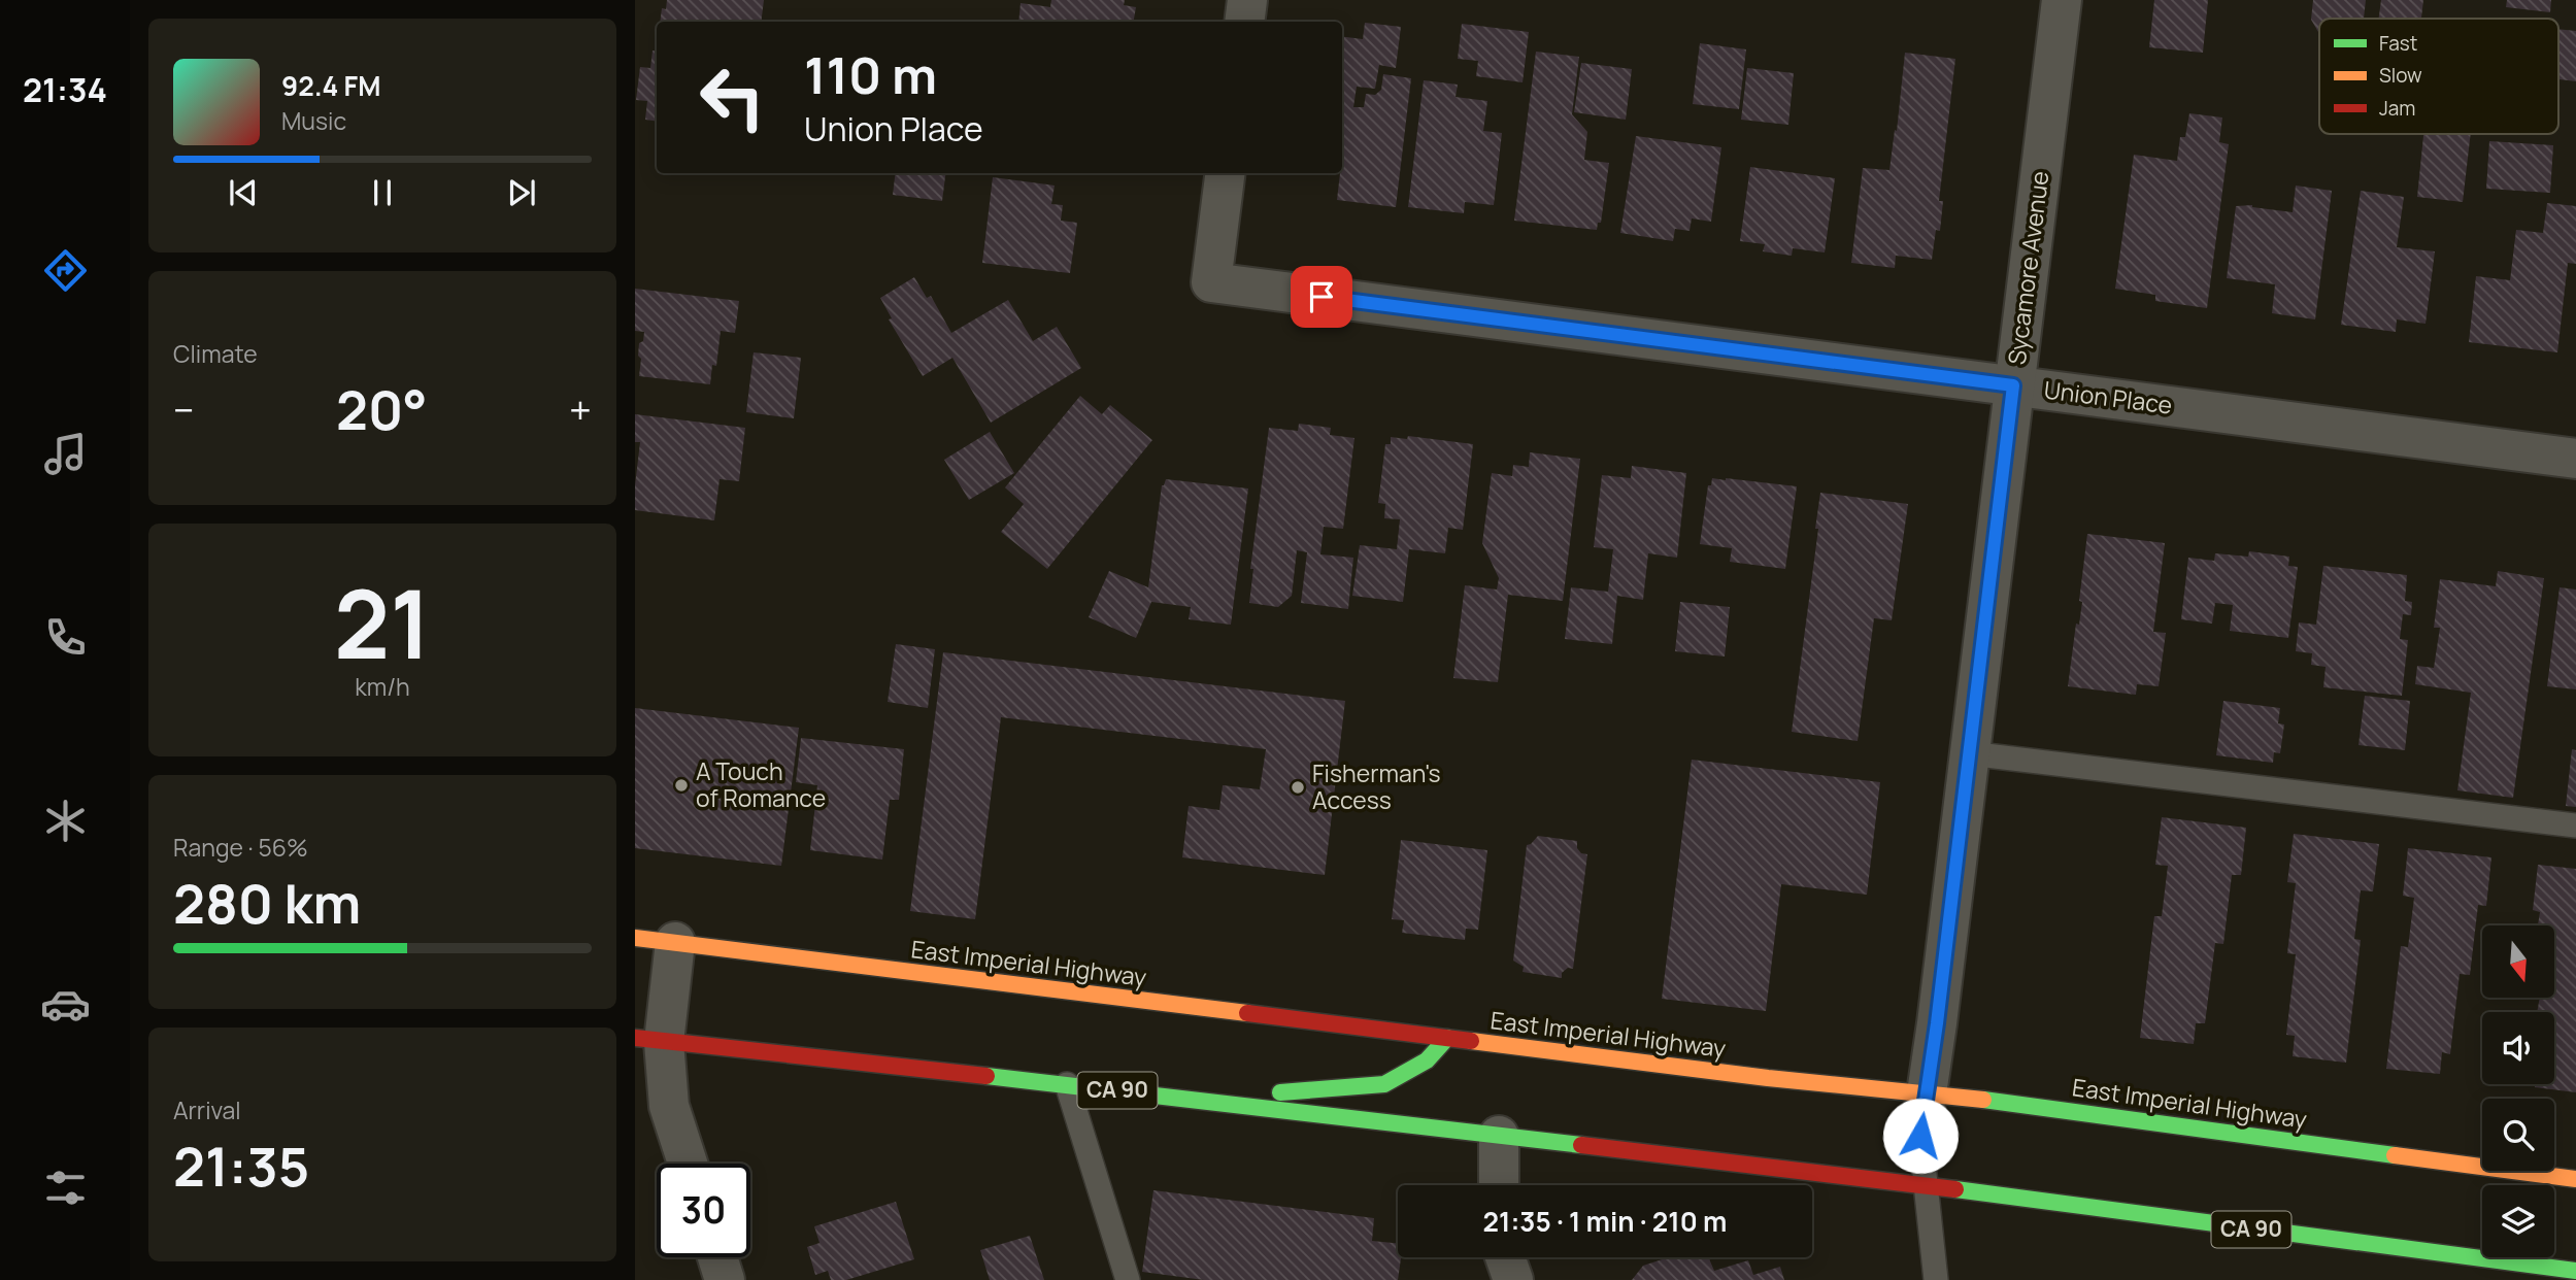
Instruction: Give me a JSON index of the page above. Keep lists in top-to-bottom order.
{
  "streets": {
    "main road": ["East Imperial Highway", "CA 90"],
    "street": ["Sycamore Avenue", "Union Place"]
  },
  "crossings": [
    ["Sycamore Avenue", "Union Place"],
    ["Sycamore Avenue", "East Imperial Highway"]
  ],
  "places": ["A Touch of Romance", "Fisherman's Access"],
  "legend": ["Fast", "Slow", "Jam"],
  "north": "bottom",
  "page": {
    "tabs": "21:34",
    "turn": ["110 m", "Union Place"],
    "song": ["92.4 FM", "Music"],
    "tile": [
      "Climate",
      ["21", "km/h"],
      ["Range · 56%", "280 km"],
      ["Arrival", "21:35"]
    ],
    "heat": ["−", "20°", "+"],
    "limit": "30",
    "trip": "21:35 · 1 min · 210 m"
  }
}
